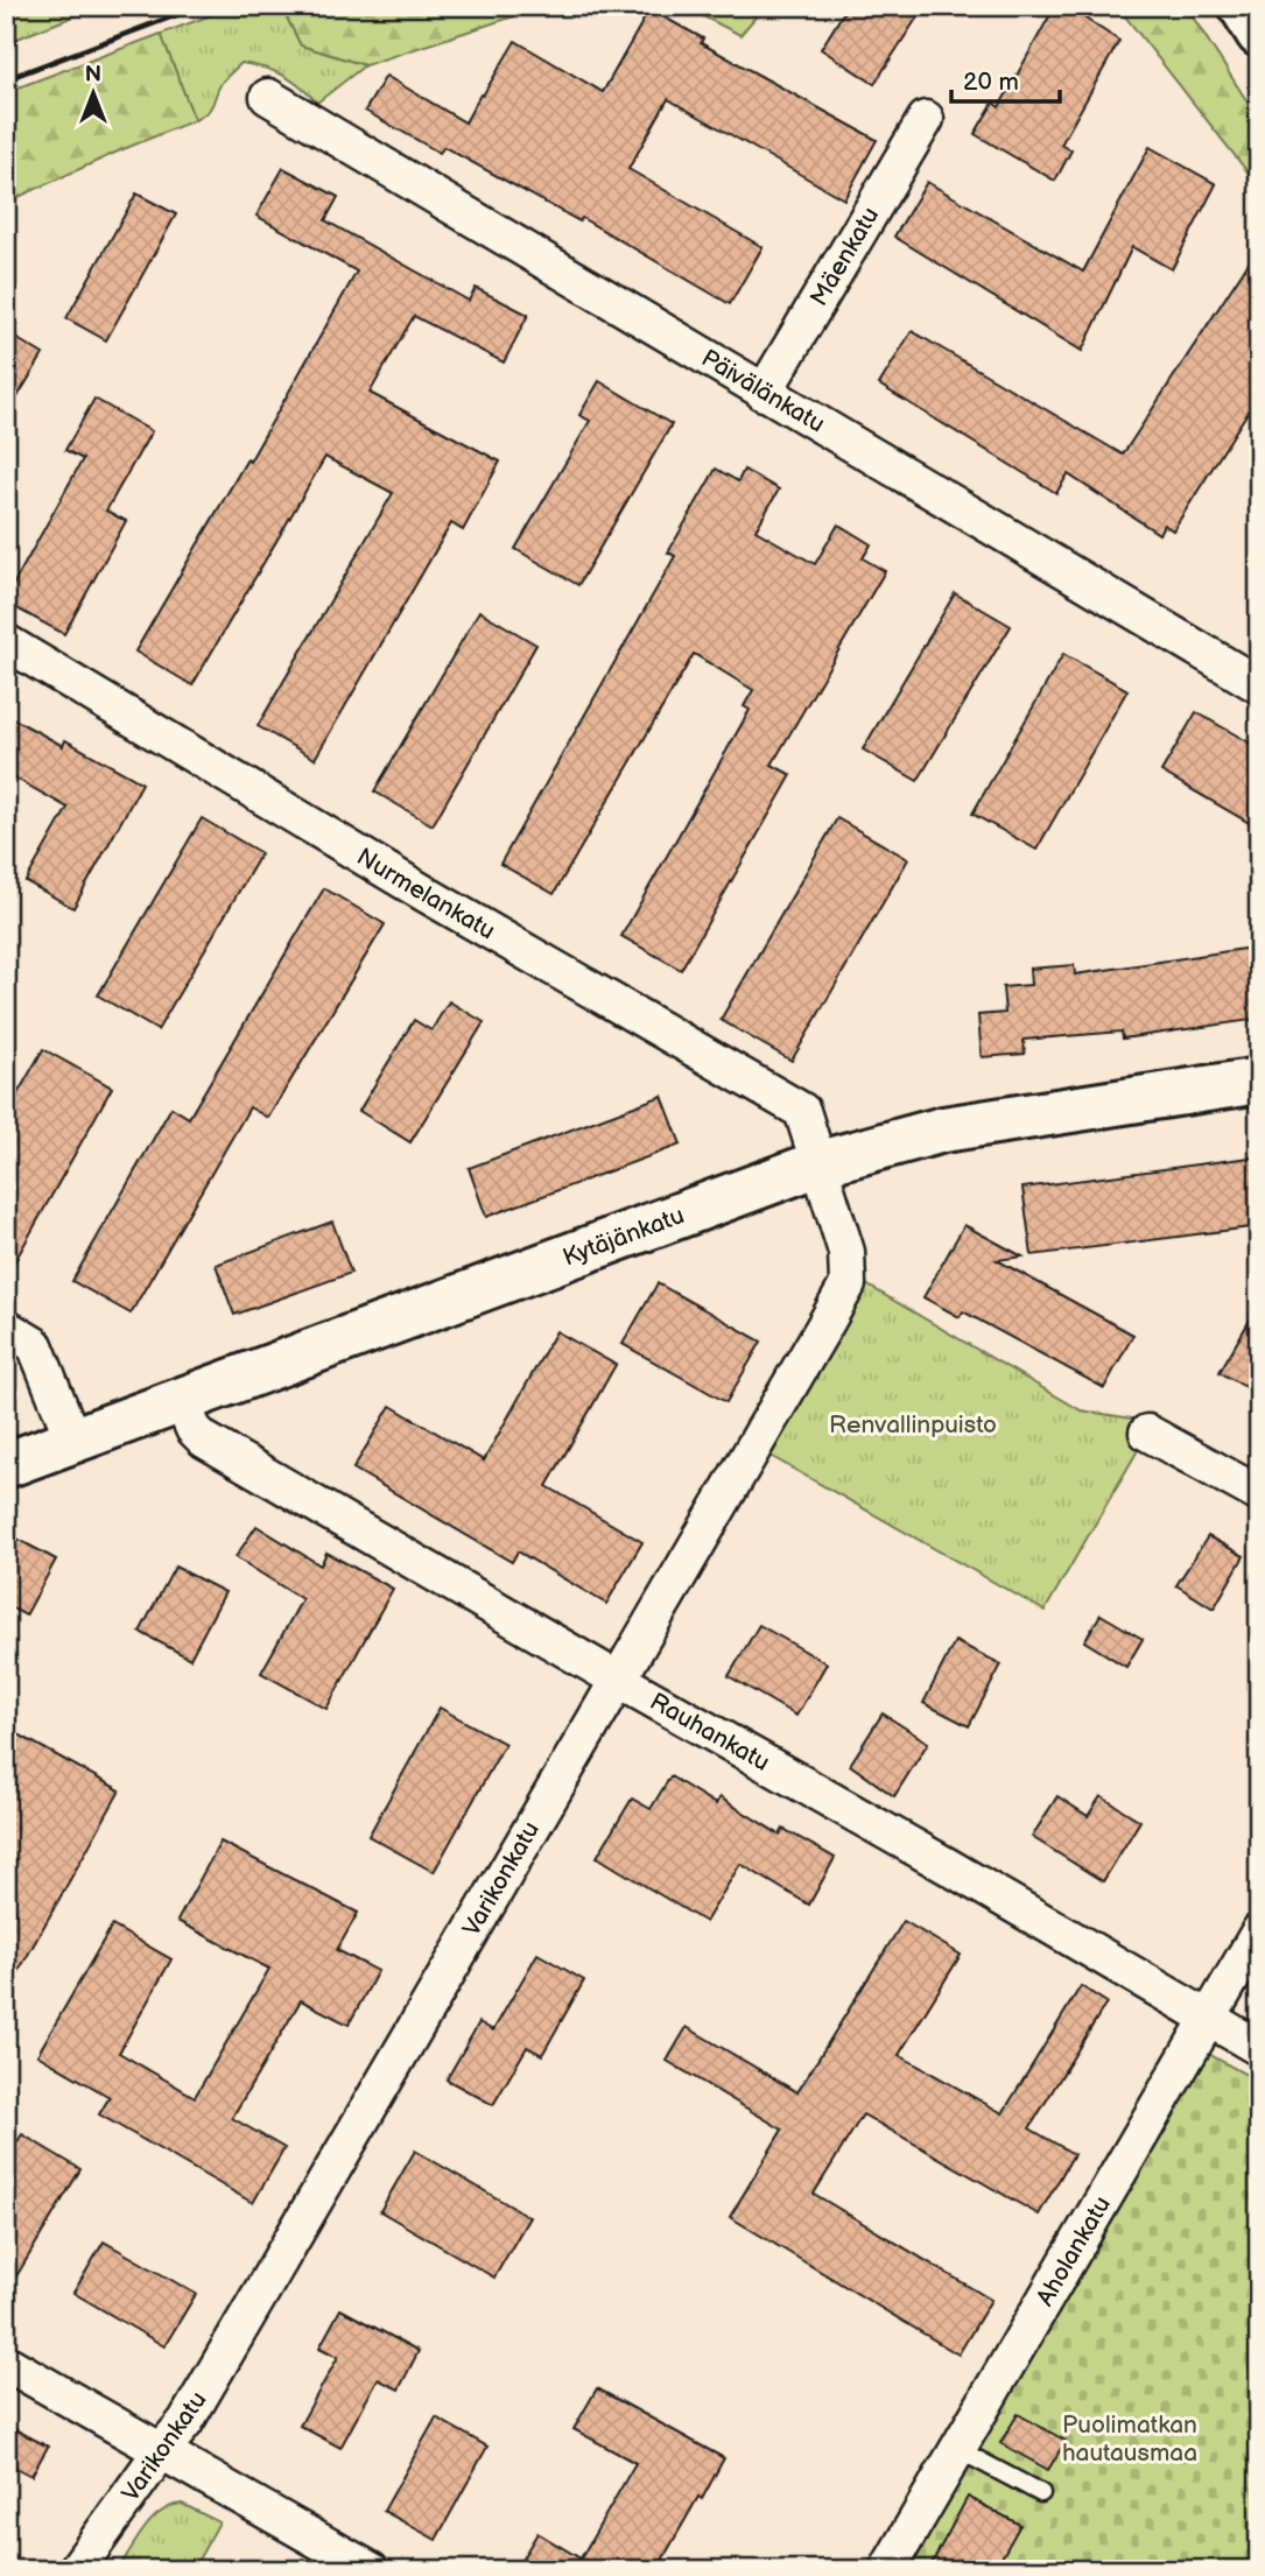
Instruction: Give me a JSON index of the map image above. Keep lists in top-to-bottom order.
{
  "streets": {
    "street": [
      "Mäenkatu",
      "Päivälänkatu",
      "Nurmelankatu",
      "Kytäjänkatu",
      "Rauhankatu",
      "Varikonkatu",
      "Aholankatu"
    ]
  },
  "crossings": [
    ["Mäenkatu", "Päivälänkatu"],
    ["Nurmelankatu", "Kytäjänkatu"],
    ["Nurmelankatu", "Varikonkatu"],
    ["Kytäjänkatu", "Rauhankatu"],
    ["Kytäjänkatu", "Varikonkatu"],
    ["Rauhankatu", "Varikonkatu"],
    ["Rauhankatu", "Aholankatu"]
  ],
  "parks": ["Renvallinpuisto", "Puolimatkan hautausmaa"],
  "scale_bar": "20 m",
  "north": "top"
}
